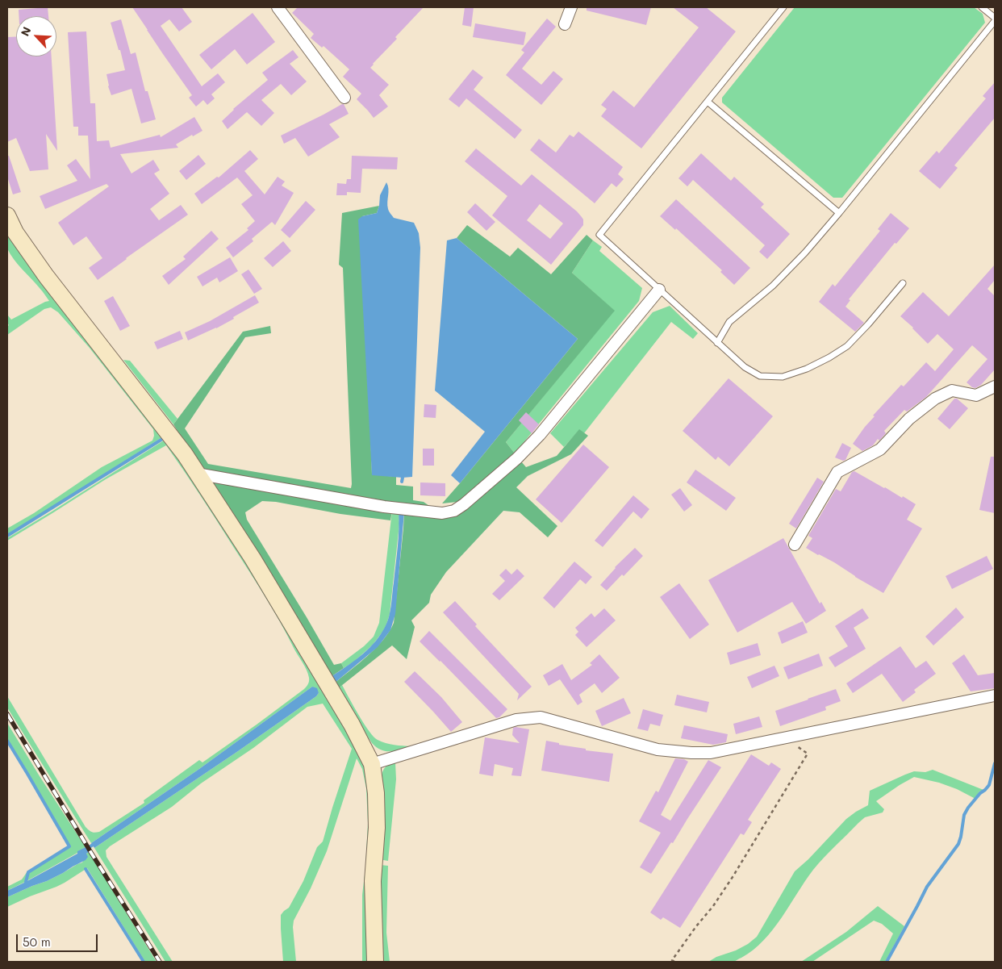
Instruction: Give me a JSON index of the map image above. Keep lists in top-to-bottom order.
{
  "scale_bar": "50 m",
  "north": "top left"
}
